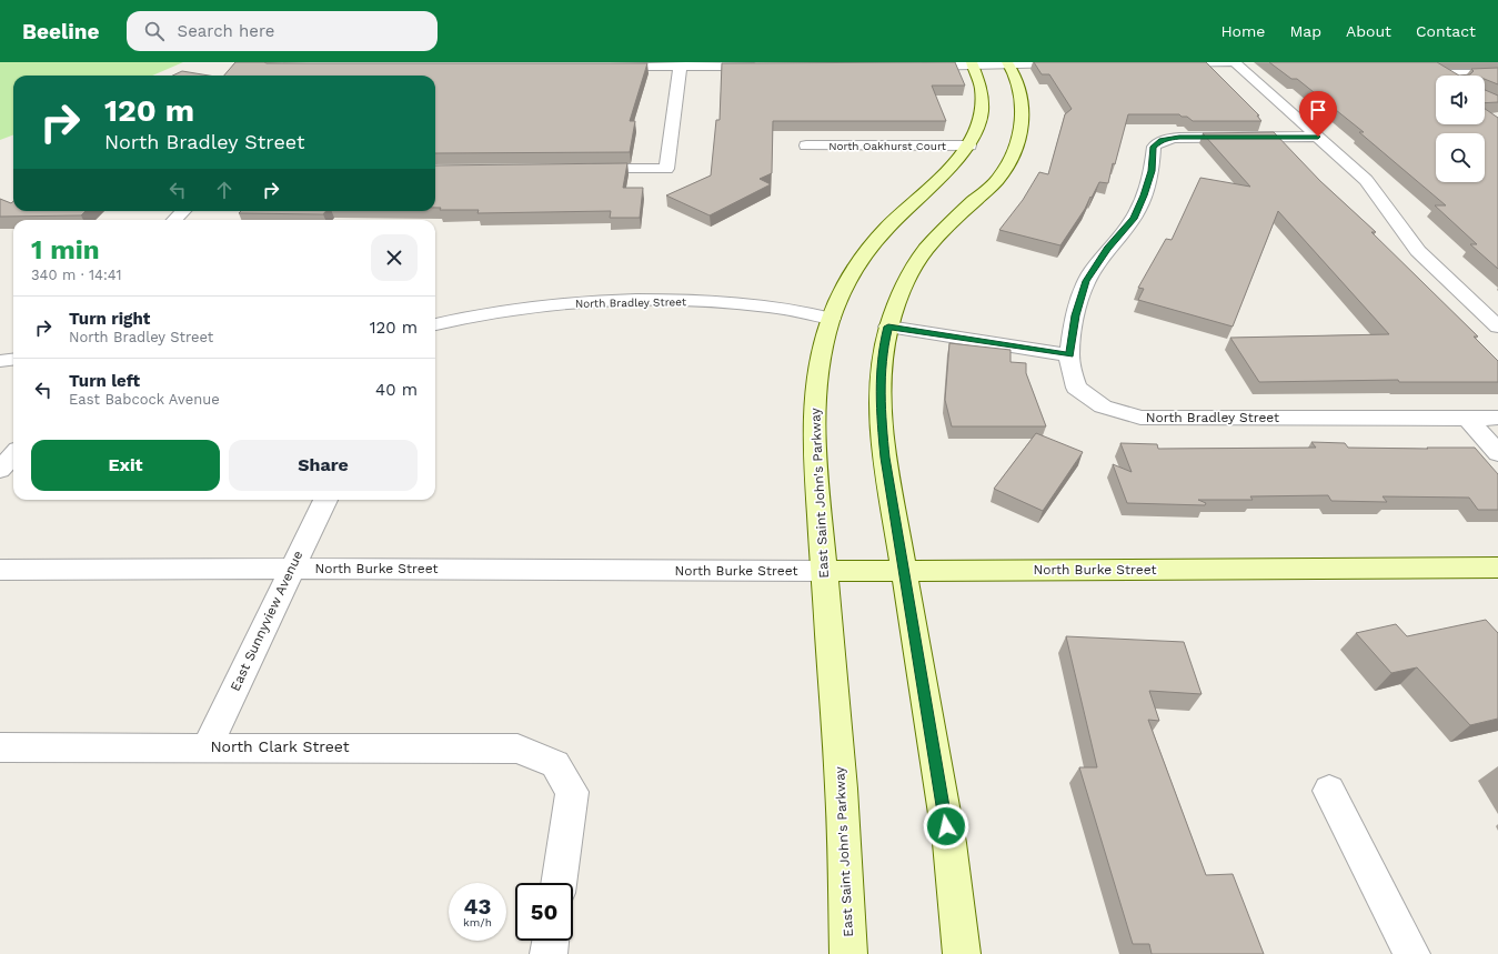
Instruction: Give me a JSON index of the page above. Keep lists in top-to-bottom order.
{
  "streets": {
    "main road": ["East Saint John's Parkway", "North Burke Street"],
    "street": [
      "North Oakhurst Court",
      "North Bradley Street",
      "East Sunnyview Avenue",
      "North Clark Street"
    ]
  },
  "crossings": [
    ["North Oakhurst Court", "East Saint John's Parkway"],
    ["North Bradley Street", "East Saint John's Parkway"],
    ["East Saint John's Parkway", "North Burke Street"],
    ["North Burke Street", "East Sunnyview Avenue"],
    ["East Sunnyview Avenue", "North Clark Street"]
  ],
  "page": {
    "header": "Beeline",
    "search": "Search here",
    "nav": [
      "Home",
      "Map",
      "About",
      "Contact"
    ],
    "turn": ["120 m", "North Bradley Street"],
    "heading": ["1 min", "340 m · 14:41"],
    "list": [
      {
        "name": "Turn right",
        "note": "North Bradley Street",
        "value": "120 m"
      },
      {
        "name": "Turn left",
        "note": "East Babcock Avenue",
        "value": "40 m"
      }
    ],
    "buttons": ["Exit", "Share"],
    "speed": "43 km/h",
    "limit": "50"
  }
}
